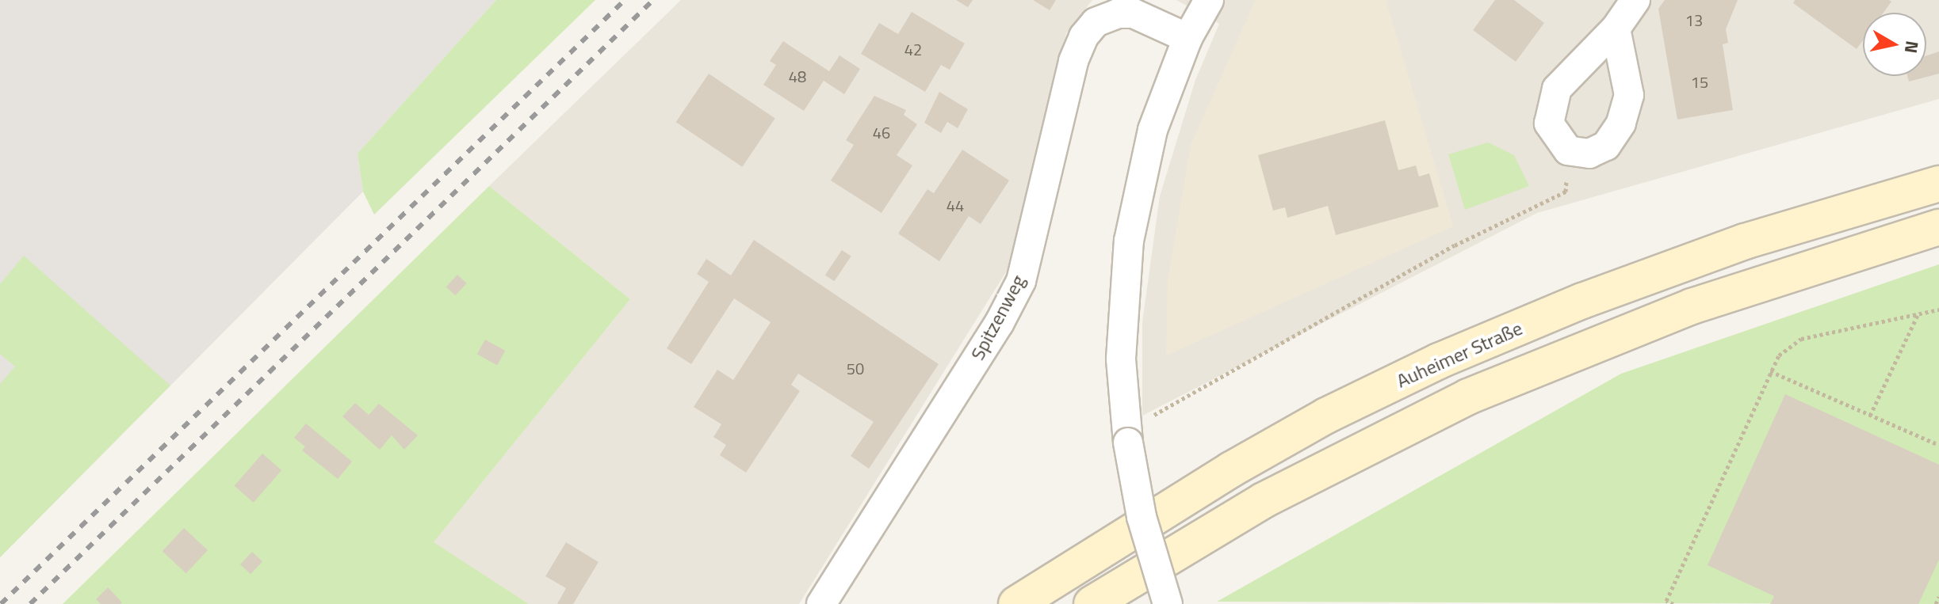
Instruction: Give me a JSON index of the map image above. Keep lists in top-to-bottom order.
{
  "streets": {
    "main road": ["Auheimer Straße"],
    "street": ["Spitzenweg"]
  },
  "house_numbers": [
    "13",
    "42",
    "48",
    "15",
    "46",
    "44",
    "50"
  ],
  "north": "right"
}
